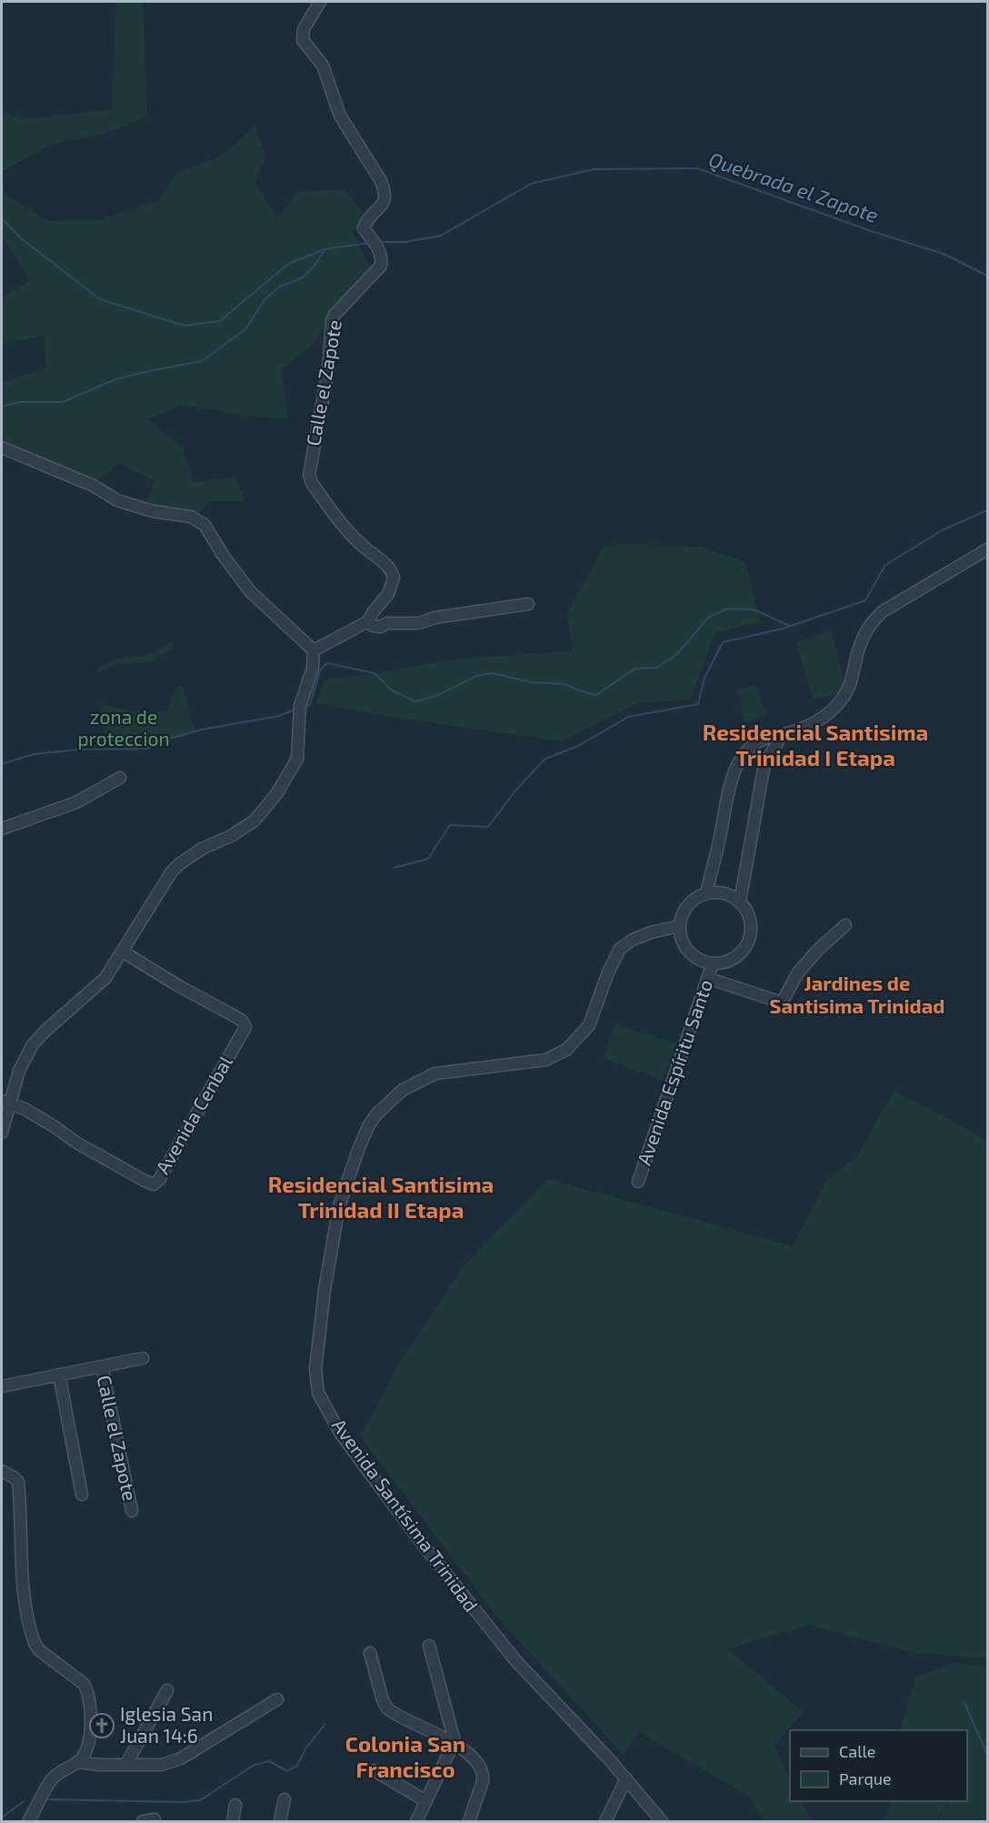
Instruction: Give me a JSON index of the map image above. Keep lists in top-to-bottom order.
{
  "streets": {
    "street": [
      "Calle el Zapote",
      "Avenida Espíritu Santo",
      "Avenida Cenbal",
      "Avenida Santísima Trinidad"
    ]
  },
  "crossings": [
    ["Avenida Espíritu Santo", "Avenida Santísima Trinidad"]
  ],
  "districts": [
    "Residencial Santisima Trinidad I Etapa",
    "Jardines de Santisima Trinidad",
    "Residencial Santisima Trinidad II Etapa",
    "Colonia San Francisco"
  ],
  "water": ["Quebrada el Zapote"],
  "parks": ["zona de proteccion"],
  "places": {
    "church": ["Iglesia San Juan 14:6"]
  },
  "legend": ["Calle", "Parque"]
}
